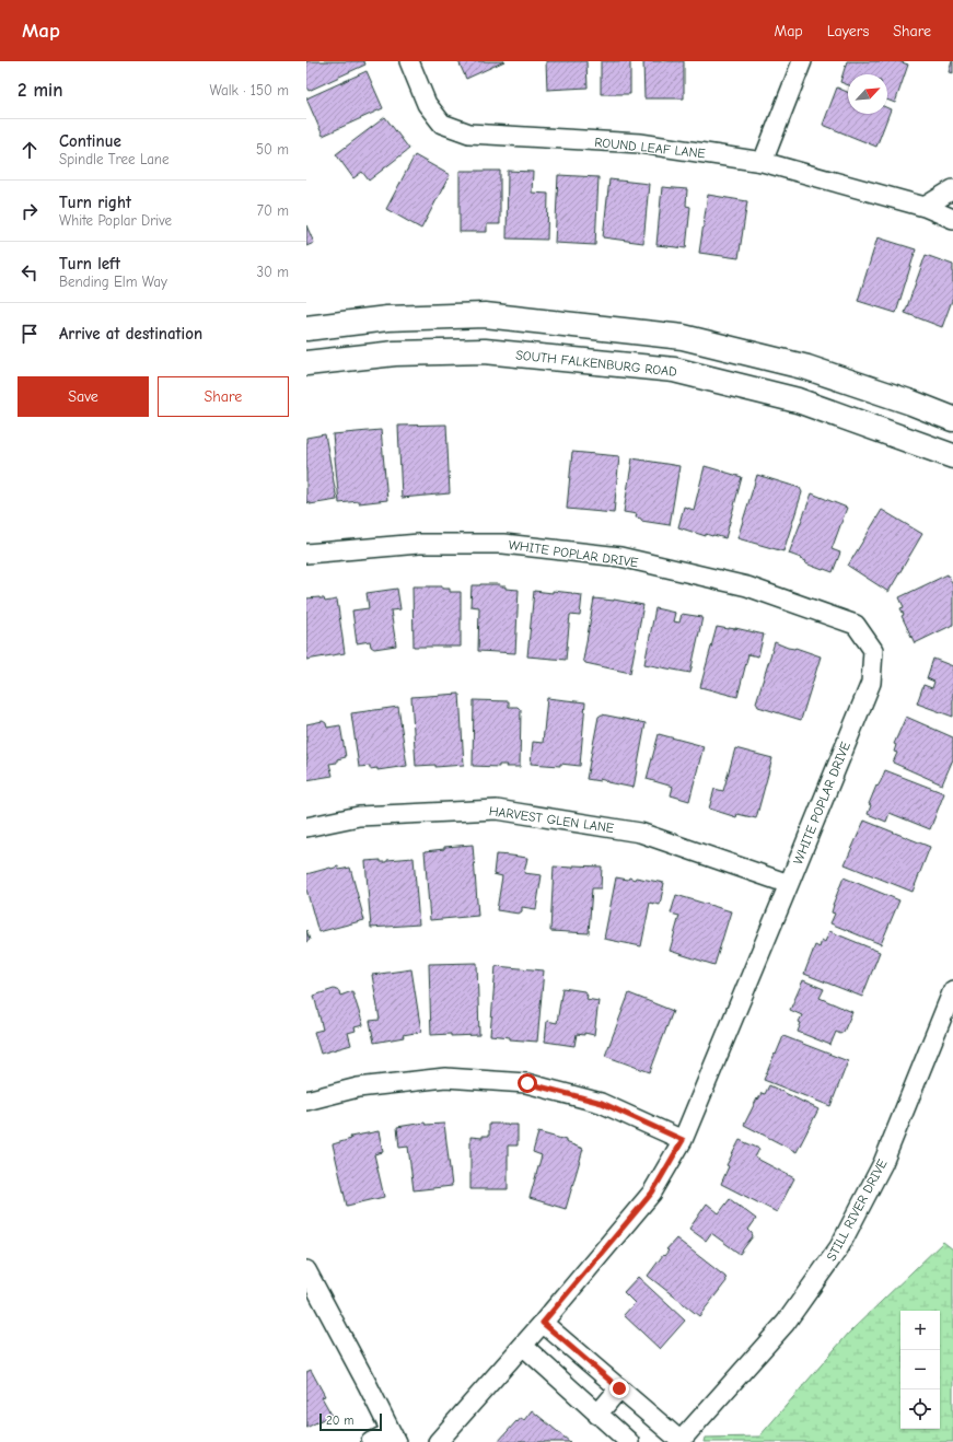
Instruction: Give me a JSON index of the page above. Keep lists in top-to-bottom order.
{
  "streets": {
    "street": [
      "ROUND LEAF LANE",
      "SOUTH FALKENBURG ROAD",
      "WHITE POPLAR DRIVE",
      "HARVEST GLEN LANE",
      "STILL RIVER DRIVE"
    ]
  },
  "crossings": [
    ["WHITE POPLAR DRIVE", "HARVEST GLEN LANE"]
  ],
  "scale_bar": "20 m",
  "north": "top right",
  "page": {
    "header": "Map",
    "nav": ["Map", "Layers", "Share"],
    "heading": ["2 min", "Walk · 150 m"],
    "list": [
      ["Continue", "Spindle Tree Lane", "50 m"],
      ["Turn right", "White Poplar Drive", "70 m"],
      ["Turn left", "Bending Elm Way", "30 m"],
      "Arrive at destination"
    ],
    "buttons": ["Save", "Share"],
    "map_buttons": ["+", "−"],
    "scale": "20 m"
  }
}
